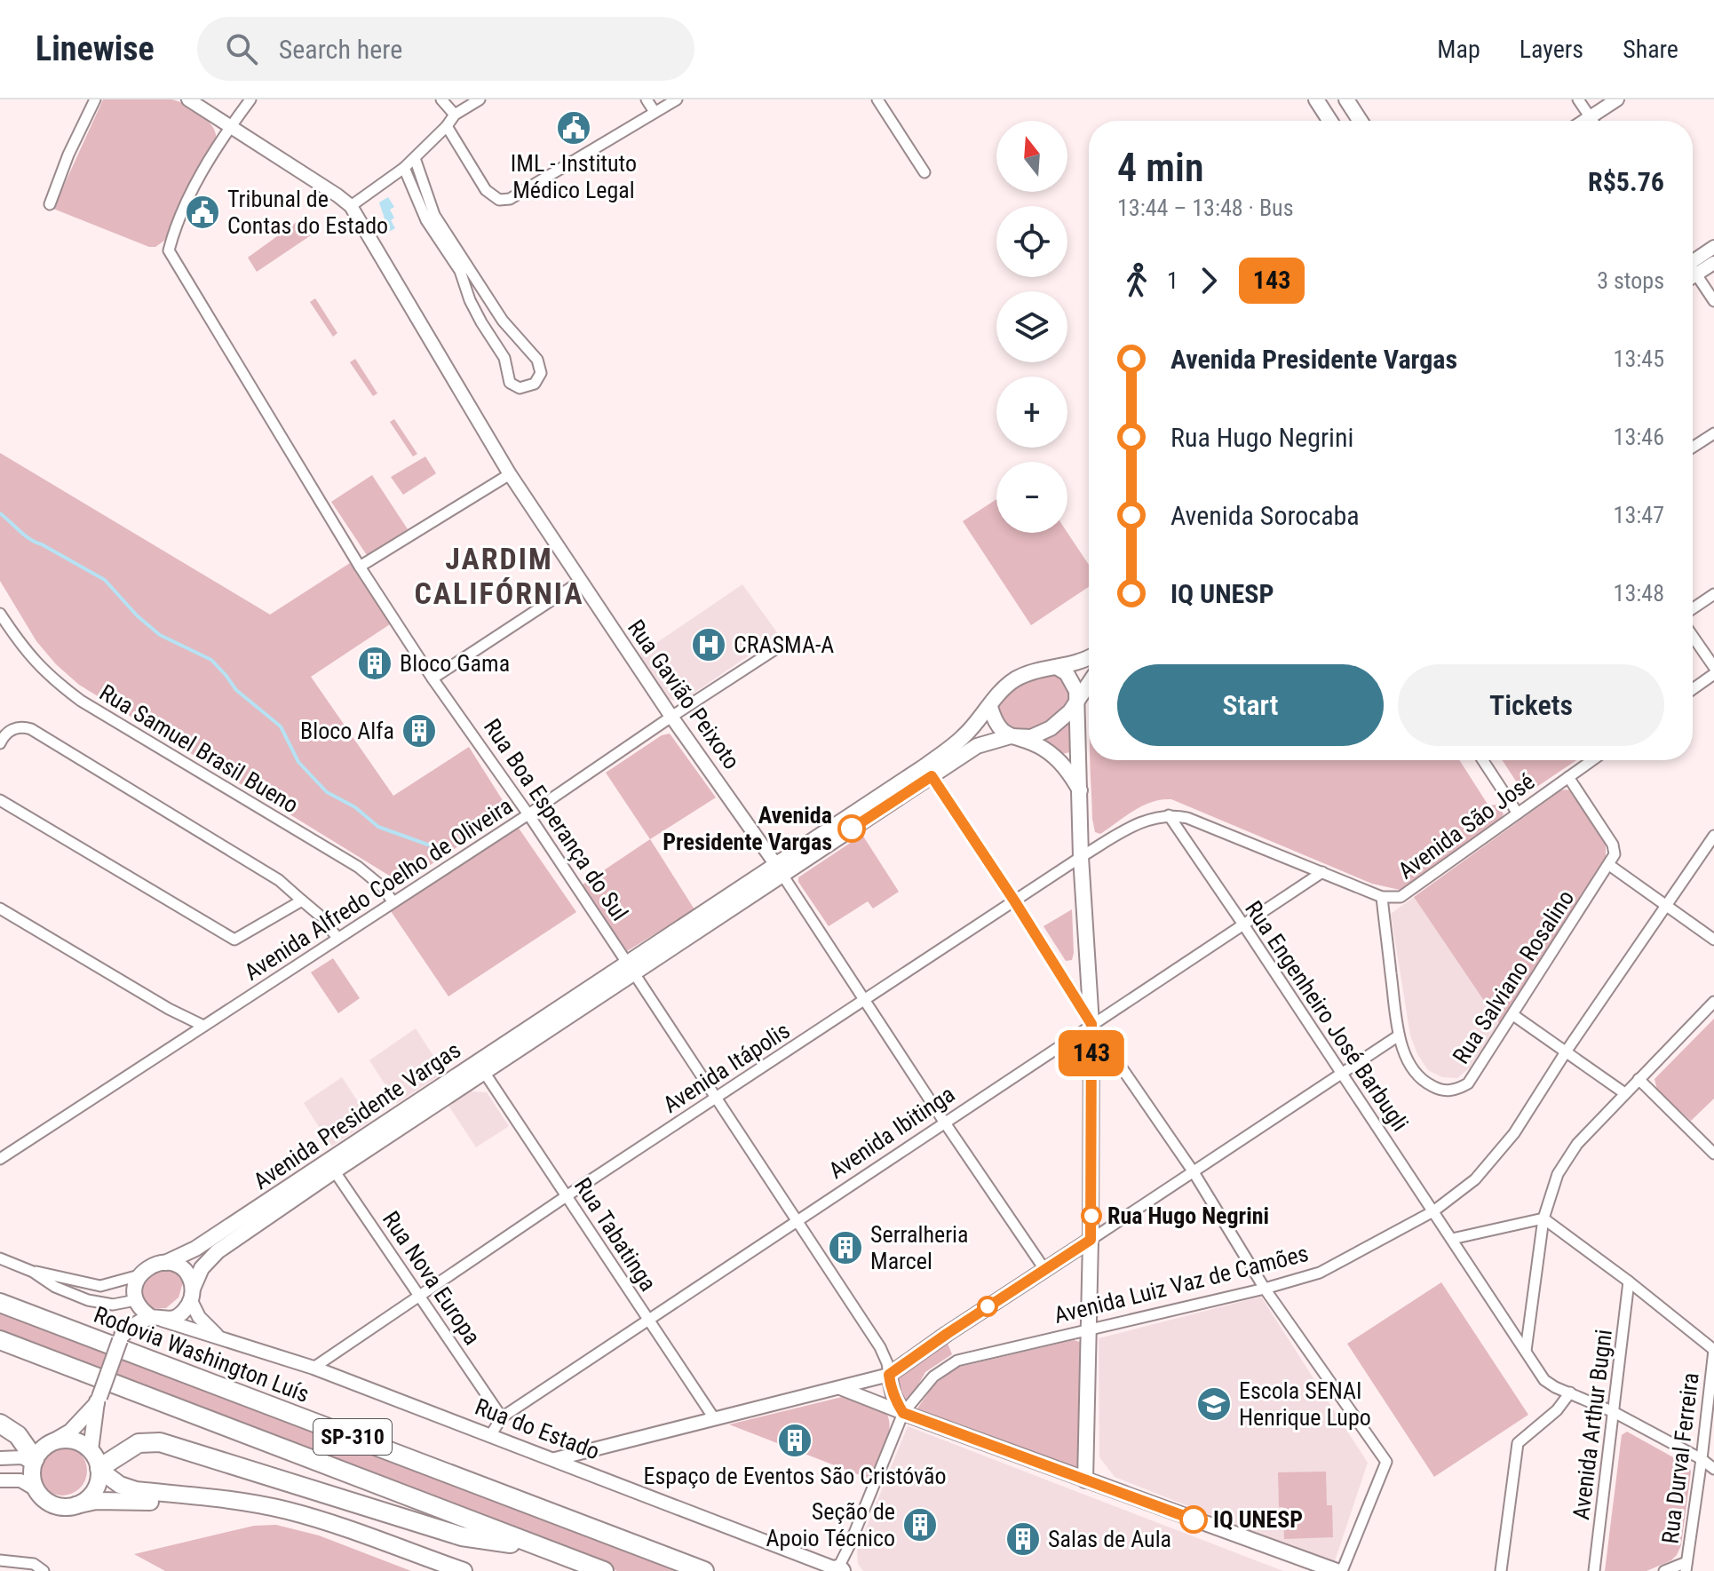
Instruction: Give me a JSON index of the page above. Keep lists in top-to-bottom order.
{
  "streets": {
    "highway": ["Rodovia Washington Luís", "SP-310"],
    "main road": ["Rua Boa Esperança do Sul", "Avenida Presidente Vargas"],
    "street": [
      "Rua Gavião Peixoto",
      "Rua Samuel Brasil Bueno",
      "Avenida São José",
      "Avenida Alfredo Coelho de Oliveira",
      "Rua Salviano Rosalino",
      "Rua Engenheiro José Barbugli",
      "Avenida Itápolis",
      "Avenida Ibitinga",
      "Rua Tabatinga",
      "Rua Nova Europa",
      "Avenida Luiz Vaz de Camões",
      "Avenida Arthur Bugni",
      "Rua do Estado",
      "Rua Durval Ferreira"
    ]
  },
  "crossings": [
    ["Rua Gavião Peixoto", "Avenida Alfredo Coelho de Oliveira"],
    ["Rua Gavião Peixoto", "Avenida Itápolis"],
    ["Rua Gavião Peixoto", "Avenida Presidente Vargas"],
    ["Rua Gavião Peixoto", "Avenida Ibitinga"],
    ["Rua Samuel Brasil Bueno", "Avenida Alfredo Coelho de Oliveira"],
    ["Rua Boa Esperança do Sul", "Avenida Alfredo Coelho de Oliveira"],
    ["Rua Boa Esperança do Sul", "Avenida Itápolis"],
    ["Rua Boa Esperança do Sul", "Avenida Presidente Vargas"],
    ["Rua Boa Esperança do Sul", "Avenida Ibitinga"],
    ["Rua Boa Esperança do Sul", "Avenida Luiz Vaz de Camões"],
    ["Avenida São José", "Rua Salviano Rosalino"],
    ["Rua Engenheiro José Barbugli", "Avenida Itápolis"],
    ["Rua Engenheiro José Barbugli", "Avenida Ibitinga"],
    ["Rua Engenheiro José Barbugli", "Avenida Luiz Vaz de Camões"],
    ["Rua Engenheiro José Barbugli", "Avenida Arthur Bugni"],
    ["Rua Engenheiro José Barbugli", "Rua Durval Ferreira"],
    ["Avenida Itápolis", "Rua Tabatinga"],
    ["Avenida Itápolis", "Rua Nova Europa"],
    ["Avenida Itápolis", "Rua do Estado"],
    ["Avenida Presidente Vargas", "Rua Tabatinga"],
    ["Avenida Presidente Vargas", "Rua Nova Europa"],
    ["Avenida Presidente Vargas", "Rua do Estado"],
    ["Avenida Ibitinga", "Rua Tabatinga"],
    ["Avenida Ibitinga", "Rua Nova Europa"],
    ["Avenida Ibitinga", "Rua do Estado"],
    ["Avenida Luiz Vaz de Camões", "Rua do Estado"]
  ],
  "districts": ["JARDIM CALIFÓRNIA"],
  "places": {
    "public building": ["IML - Instituto Médico Legal", "Tribunal de Contas do Estado"],
    "hospital": ["CRASMA-A"],
    "building": [
      "Bloco Gama",
      "Bloco Alfa",
      "Serralheria Marcel",
      "Espaço de Eventos São Cristóvão",
      "Seção de Apoio Técnico",
      "Salas de Aula"
    ],
    "other": ["Avenida Presidente Vargas", "Rua Hugo Negrini", "IQ UNESP"],
    "school or university": ["Escola SENAI Henrique Lupo"]
  },
  "lines": ["bus line 143"],
  "north": "top",
  "page": {
    "header": "Linewise",
    "search": "Search here",
    "nav": ["Map", "Layers", "Share"],
    "on_map": "143",
    "map_buttons": ["+", "−"],
    "heading": ["4 min", "13:44 – 13:48 · Bus", "R$5.76"],
    "legs": ["1", "143", "3 stops"],
    "list": [
      {
        "name": "Avenida Presidente Vargas",
        "value": "13:45"
      },
      {
        "name": "Rua Hugo Negrini",
        "value": "13:46"
      },
      {
        "name": "Avenida Sorocaba",
        "value": "13:47"
      },
      {
        "name": "IQ UNESP",
        "value": "13:48"
      }
    ],
    "buttons": ["Start", "Tickets"]
  }
}
